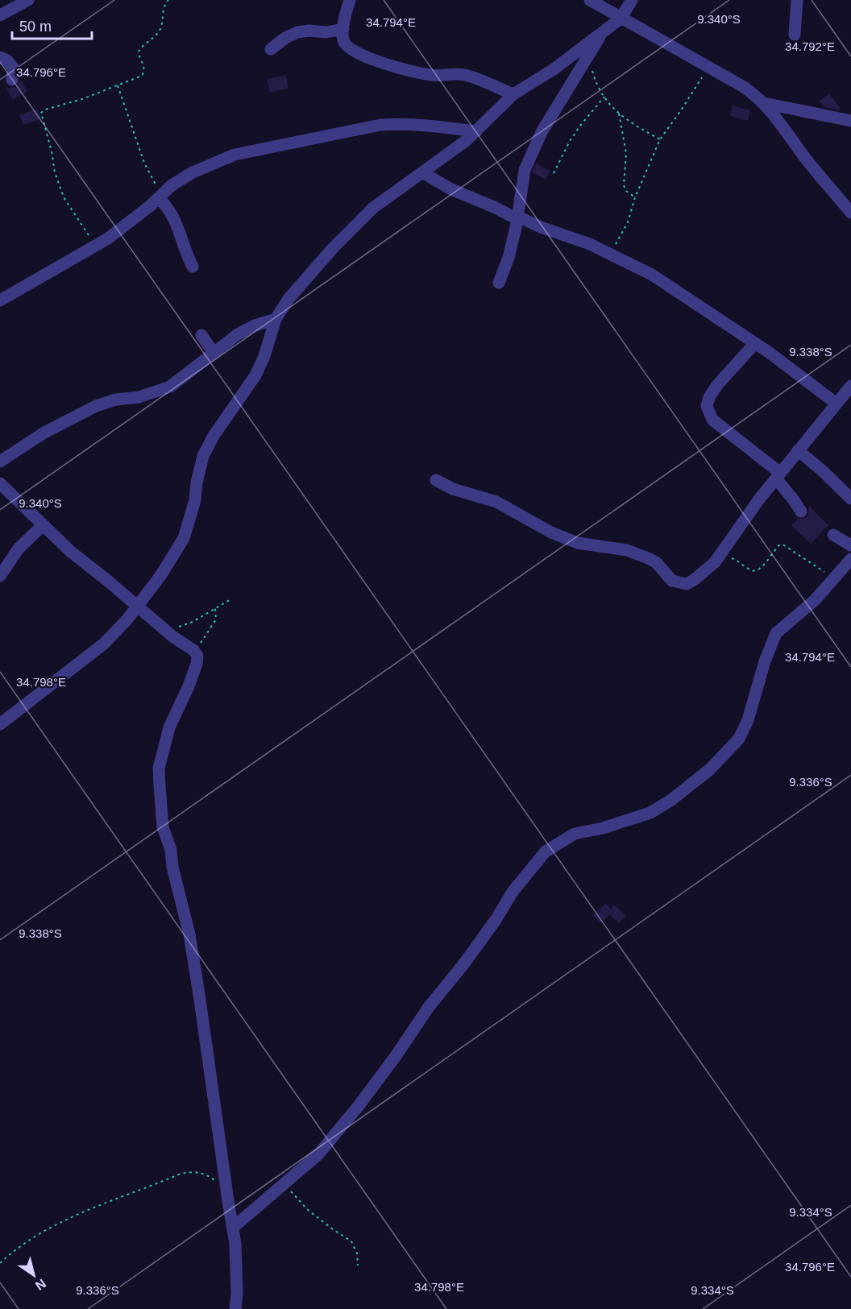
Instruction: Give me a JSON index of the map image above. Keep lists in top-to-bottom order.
{
  "scale_bar": "50 m",
  "north": "bottom right",
  "coordinates": [
    "9.340°S",
    "34.794°E",
    "34.792°E",
    "34.796°E",
    "9.338°S",
    "34.798°E",
    "9.336°S",
    "9.334°S"
  ]
}
